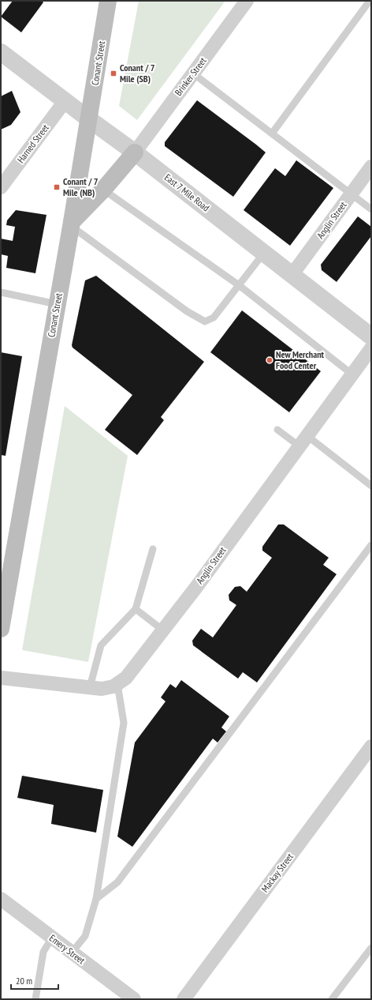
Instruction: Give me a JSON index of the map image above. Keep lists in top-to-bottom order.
{
  "streets": {
    "main road": ["Conant Street"],
    "street": [
      "Brinker Street",
      "Harned Street",
      "East 7 Mile Road",
      "Anglin Street",
      "Mackay Street",
      "Emery Street"
    ]
  },
  "crossings": [
    ["Conant Street", "East 7 Mile Road"],
    ["Brinker Street", "East 7 Mile Road"],
    ["Harned Street", "East 7 Mile Road"],
    ["East 7 Mile Road", "Anglin Street"]
  ],
  "places": {
    "transit": ["Conant / 7 Mile (SB)", "Conant / 7 Mile (NB)"],
    "other": ["New Merchant Food Center"]
  },
  "scale_bar": "20 m"
}
